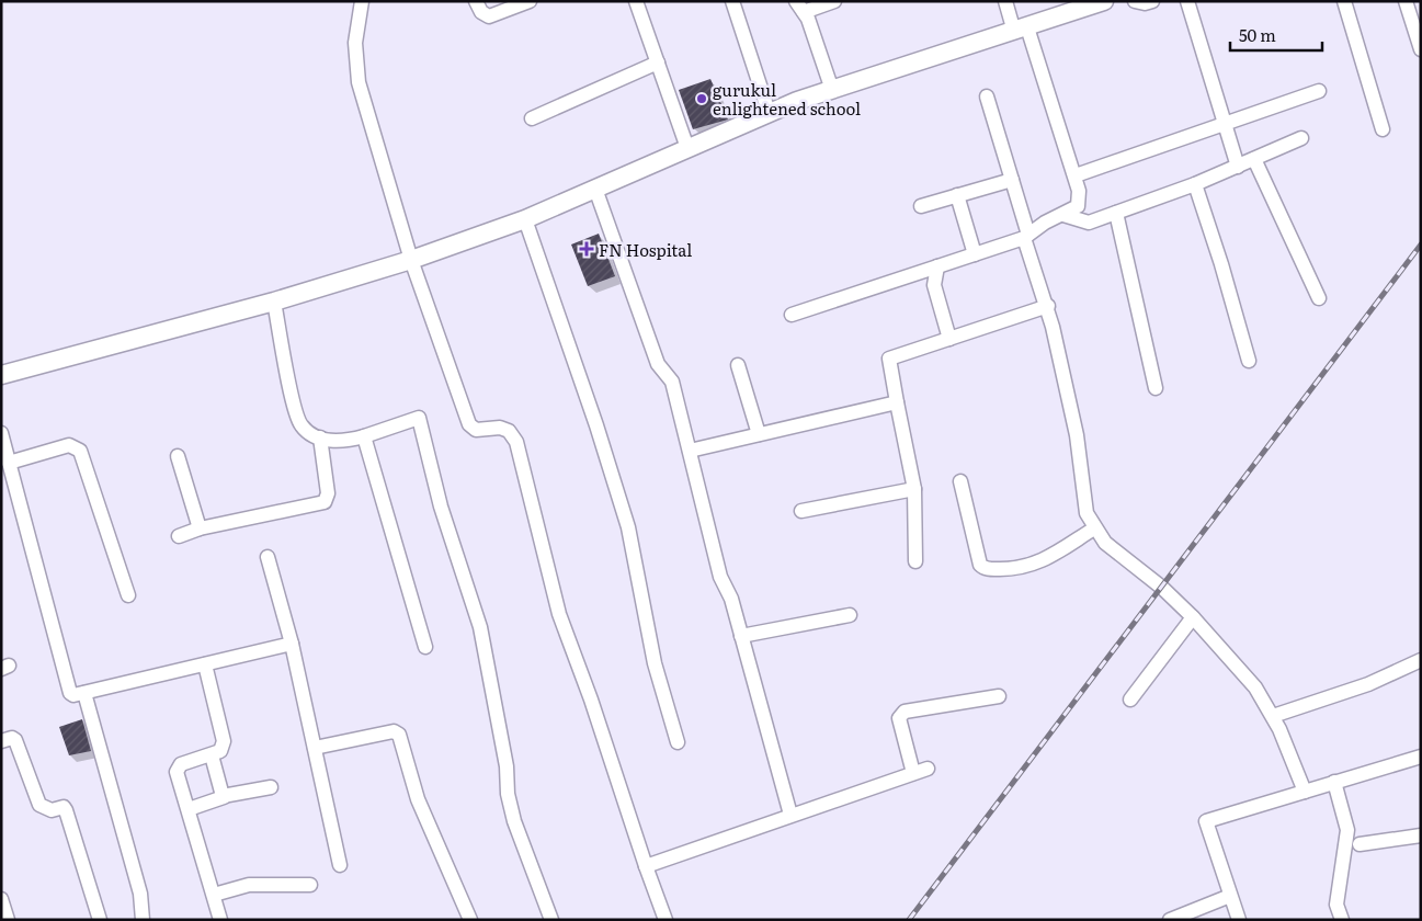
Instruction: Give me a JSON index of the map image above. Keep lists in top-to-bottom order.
{
  "places": {
    "other": ["gurukul enlightened school"],
    "health": ["FN Hospital"]
  },
  "scale_bar": "50 m"
}
